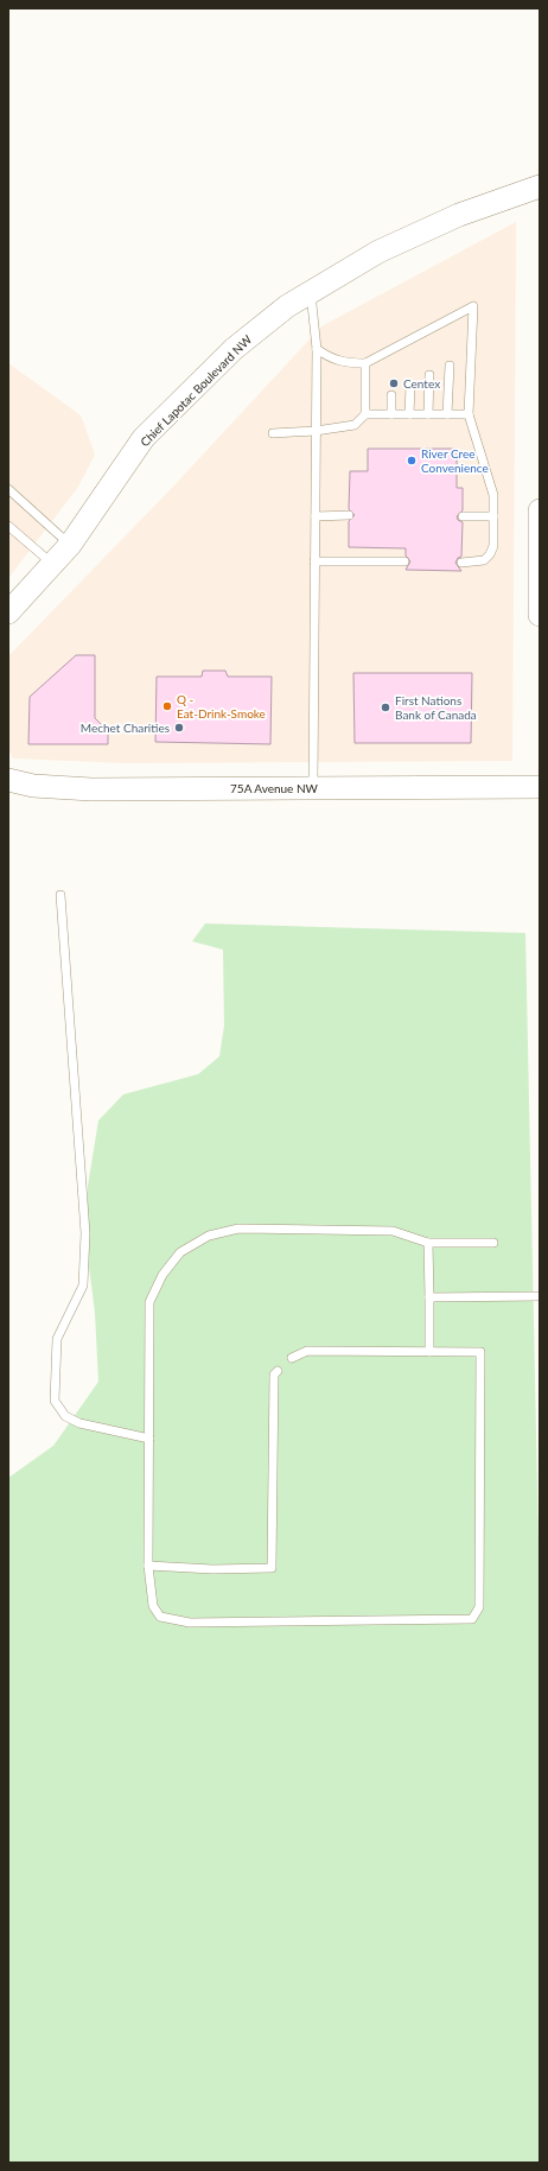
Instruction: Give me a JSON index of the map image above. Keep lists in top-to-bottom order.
{
  "streets": {
    "street": ["Chief Lapotac Boulevard NW", "75A Avenue NW"]
  },
  "places": [
    "Centex",
    "River Cree Convenience",
    "Q - Eat-Drink-Smoke",
    "First Nations Bank of Canada",
    "Mechet Charities"
  ]
}
